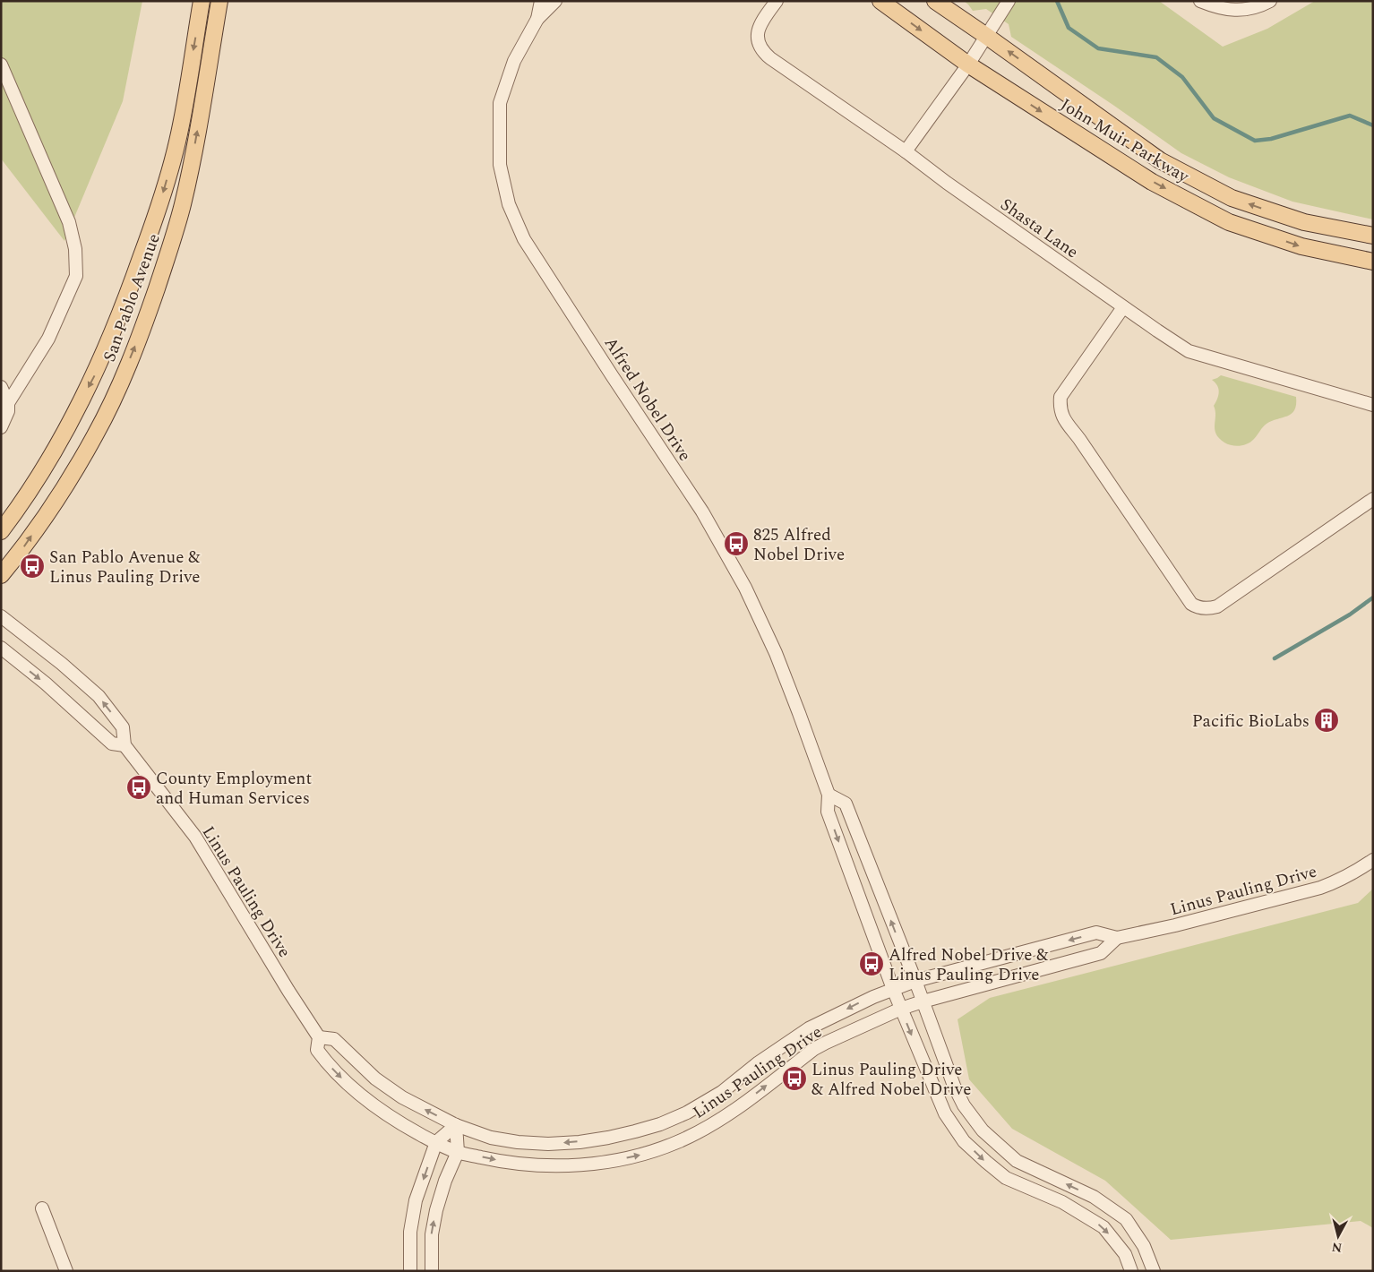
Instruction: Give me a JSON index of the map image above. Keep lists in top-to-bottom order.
{
  "streets": {
    "main road": ["John Muir Parkway", "San Pablo Avenue"],
    "street": ["Shasta Lane", "Alfred Nobel Drive", "Linus Pauling Drive"]
  },
  "crossings": [
    ["Alfred Nobel Drive", "Linus Pauling Drive"]
  ],
  "places": {
    "bus stop": [
      "825 Alfred Nobel Drive",
      "San Pablo Avenue & Linus Pauling Drive",
      "County Employment and Human Services",
      "Alfred Nobel Drive & Linus Pauling Drive",
      "Linus Pauling Drive & Alfred Nobel Drive"
    ],
    "building": ["Pacific BioLabs"]
  },
  "north": "bottom"
}
